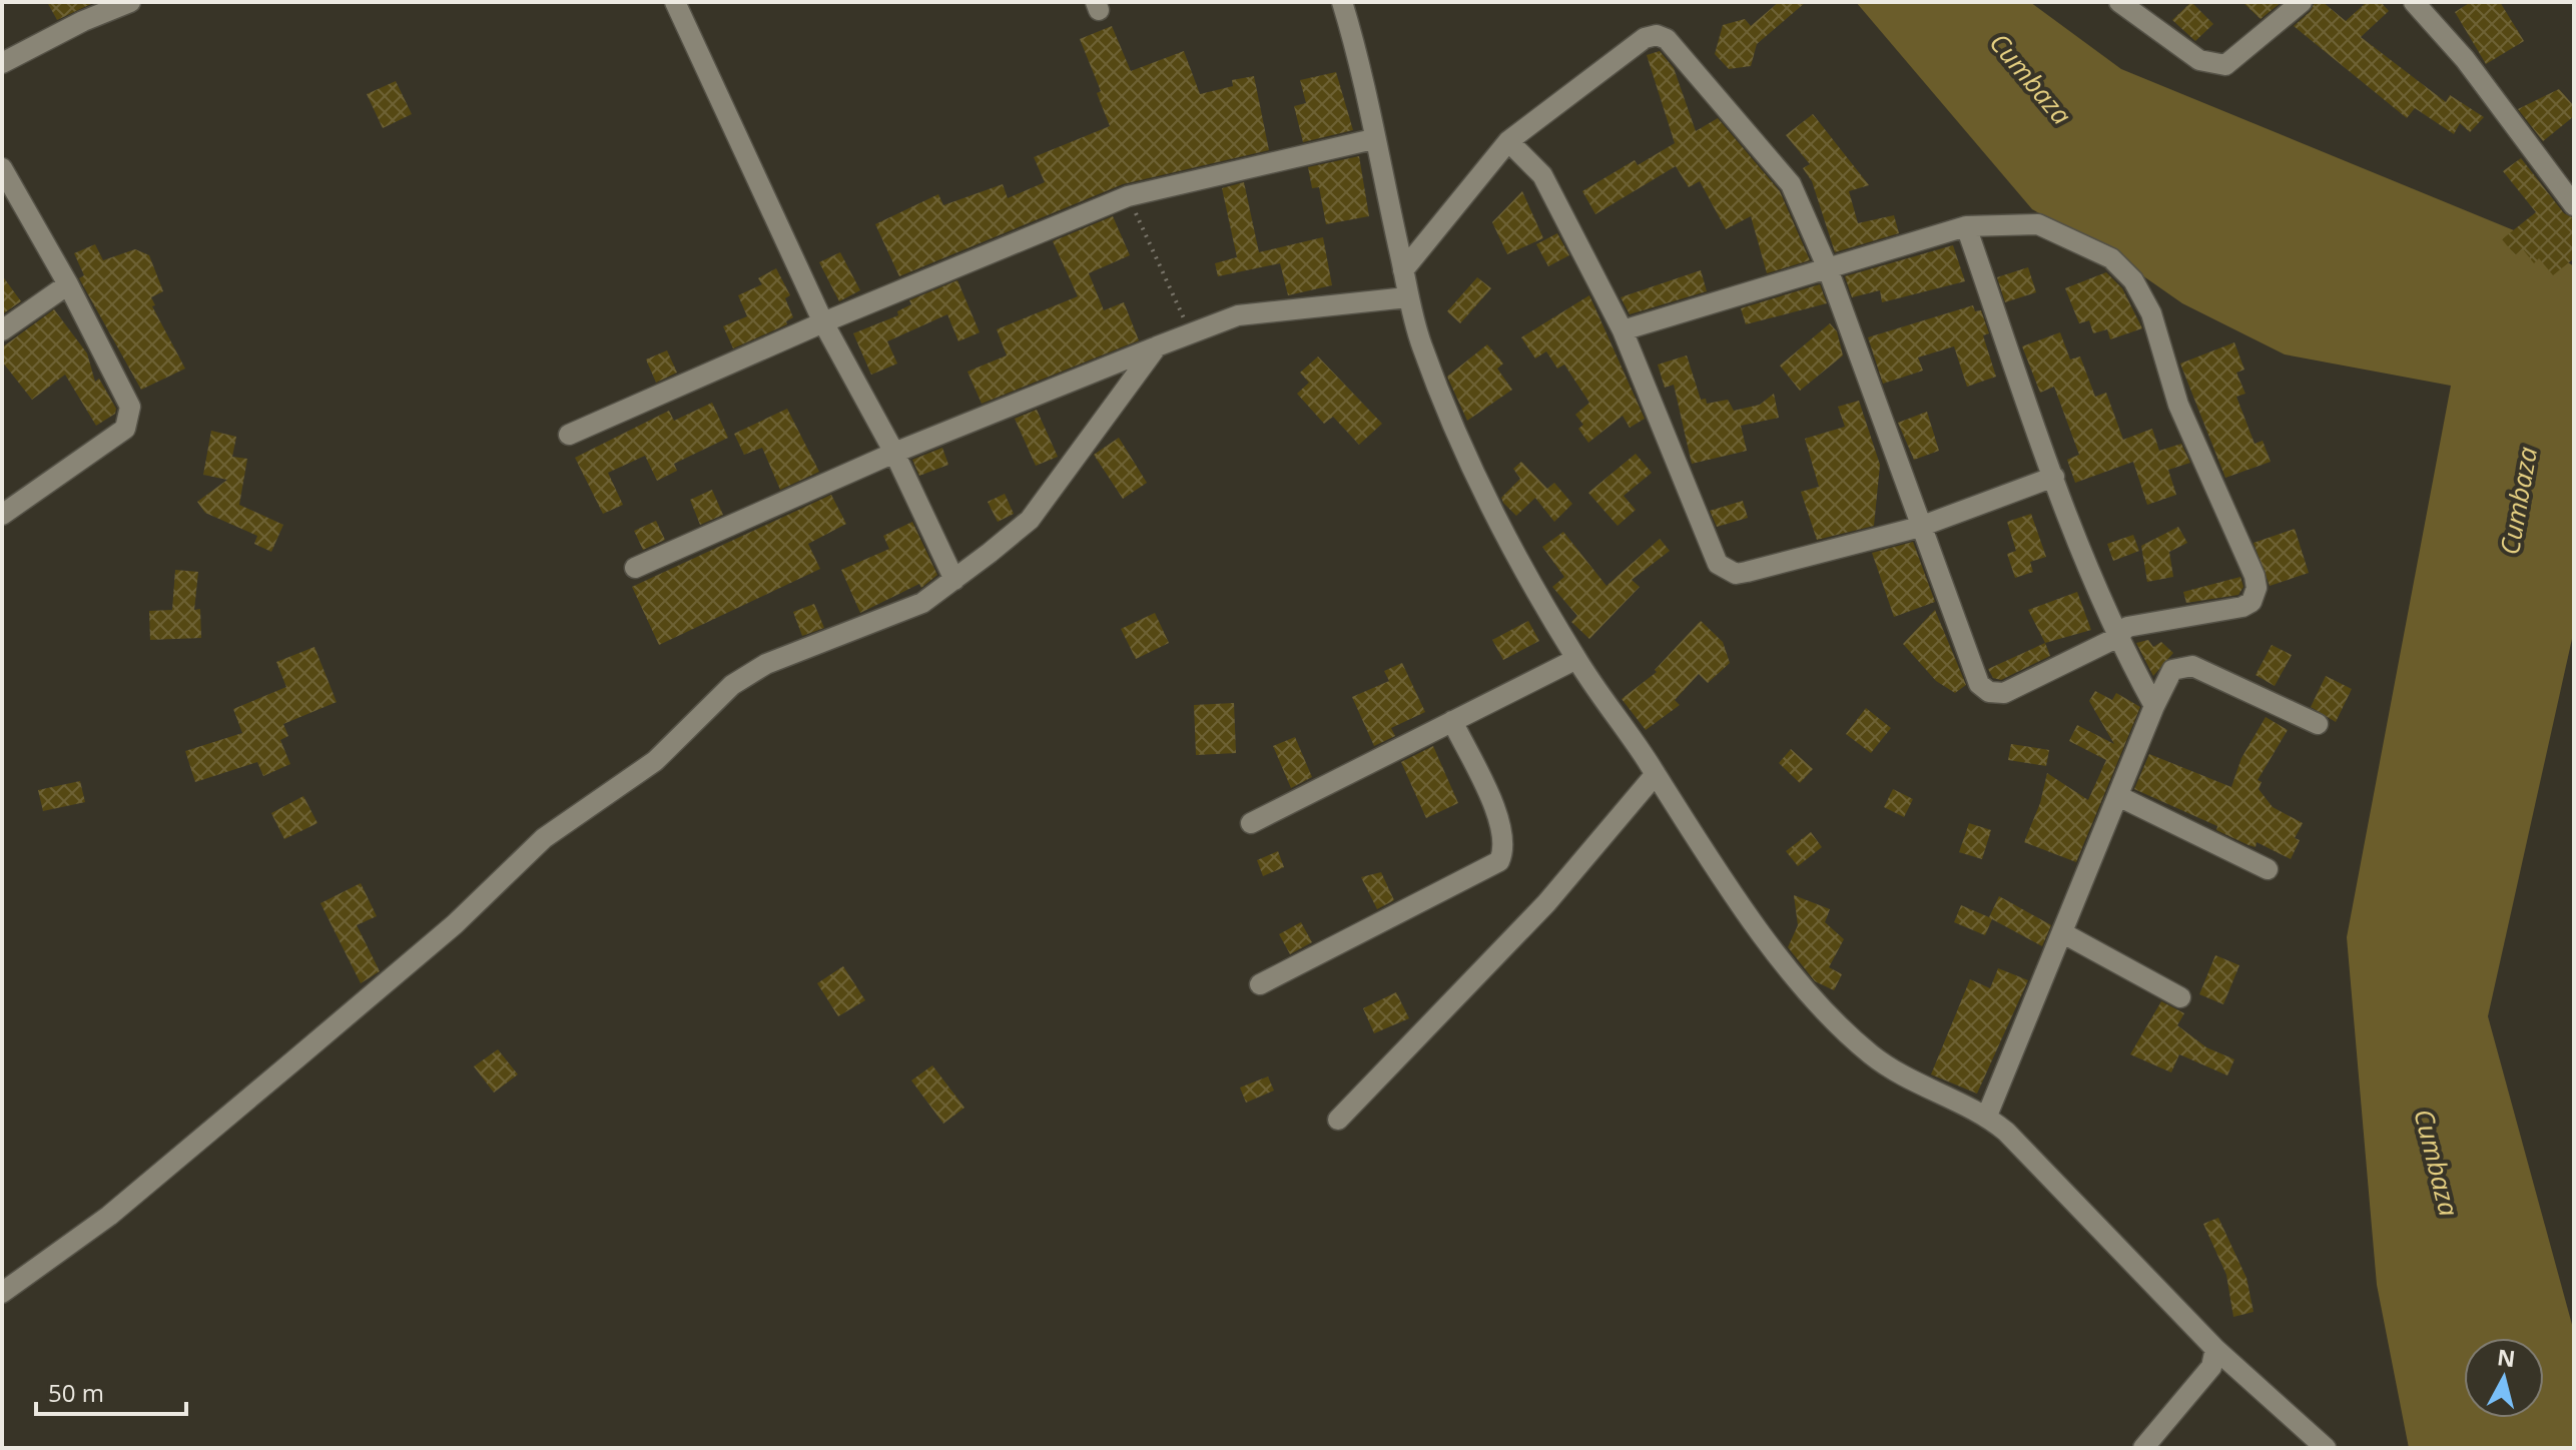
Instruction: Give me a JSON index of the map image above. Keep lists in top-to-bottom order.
{
  "water": ["Cumbaza"],
  "scale_bar": "50 m",
  "north": "top"
}
